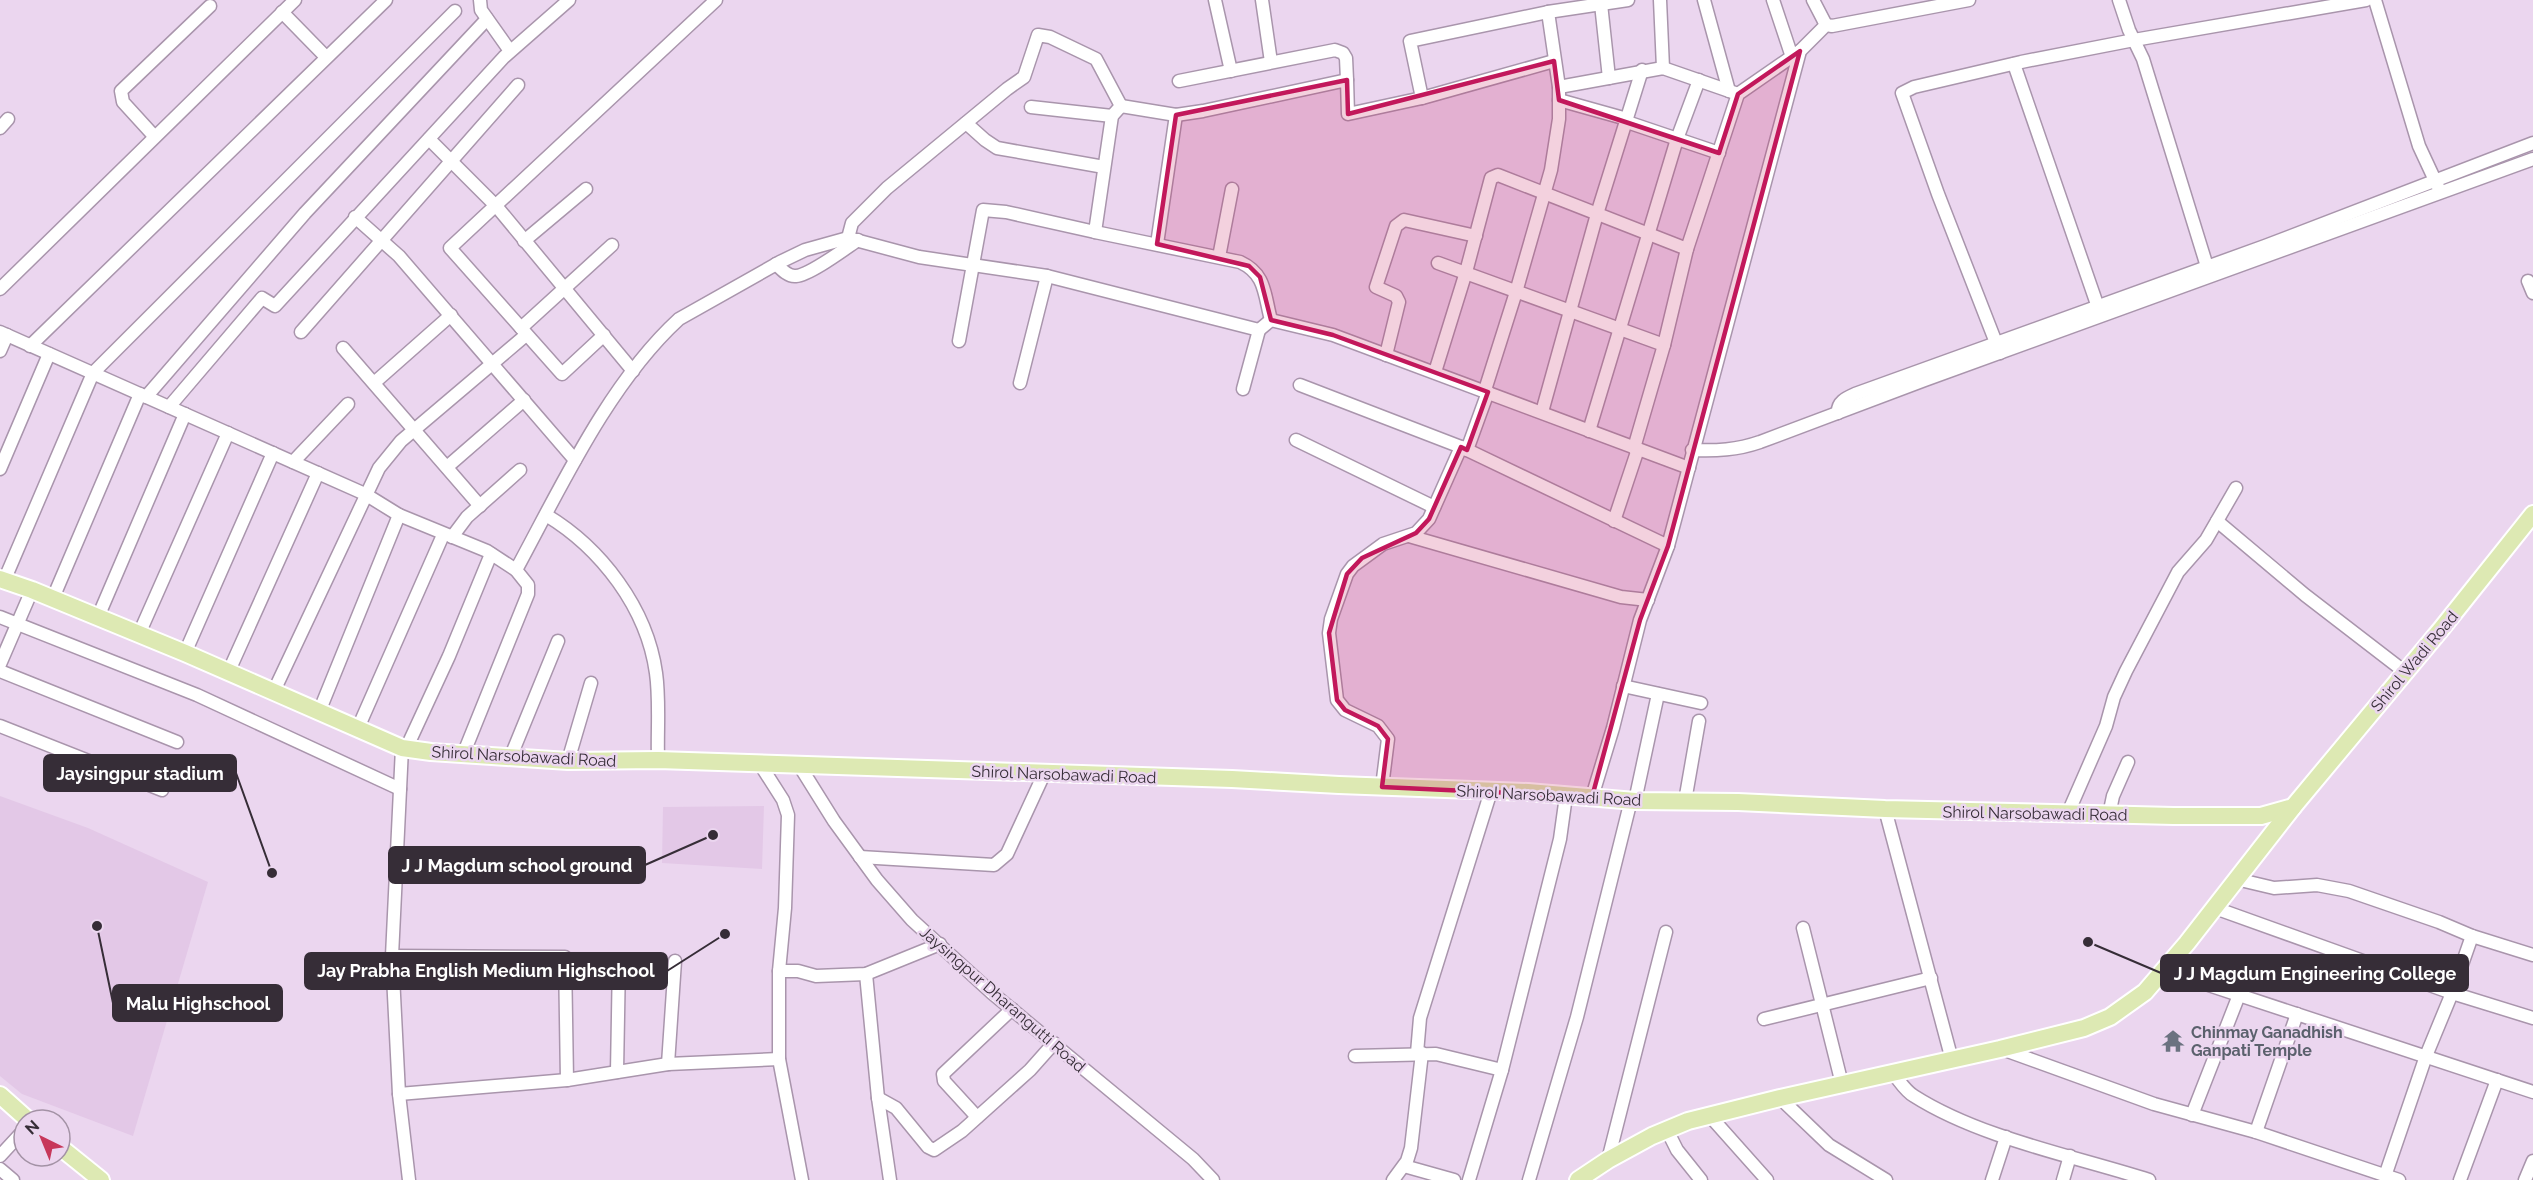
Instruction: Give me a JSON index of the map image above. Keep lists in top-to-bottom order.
{
  "streets": {
    "main road": ["Shirol Wadi Road", "Shirol Narsobawadi Road"],
    "street": ["Jaysingpur Dharangutti Road"]
  },
  "crossings": [
    ["Shirol Wadi Road", "Shirol Narsobawadi Road"],
    ["Shirol Narsobawadi Road", "Jaysingpur Dharangutti Road"]
  ],
  "places": {
    "other": [
      "J J Magdum school ground",
      "Jaysingpur stadium",
      "Malu Highschool",
      "Jay Prabha English Medium Highschool",
      "J J Magdum Engineering College"
    ],
    "temple": ["Chinmay Ganadhish Ganpati Temple"]
  },
  "north": "top left"
}
